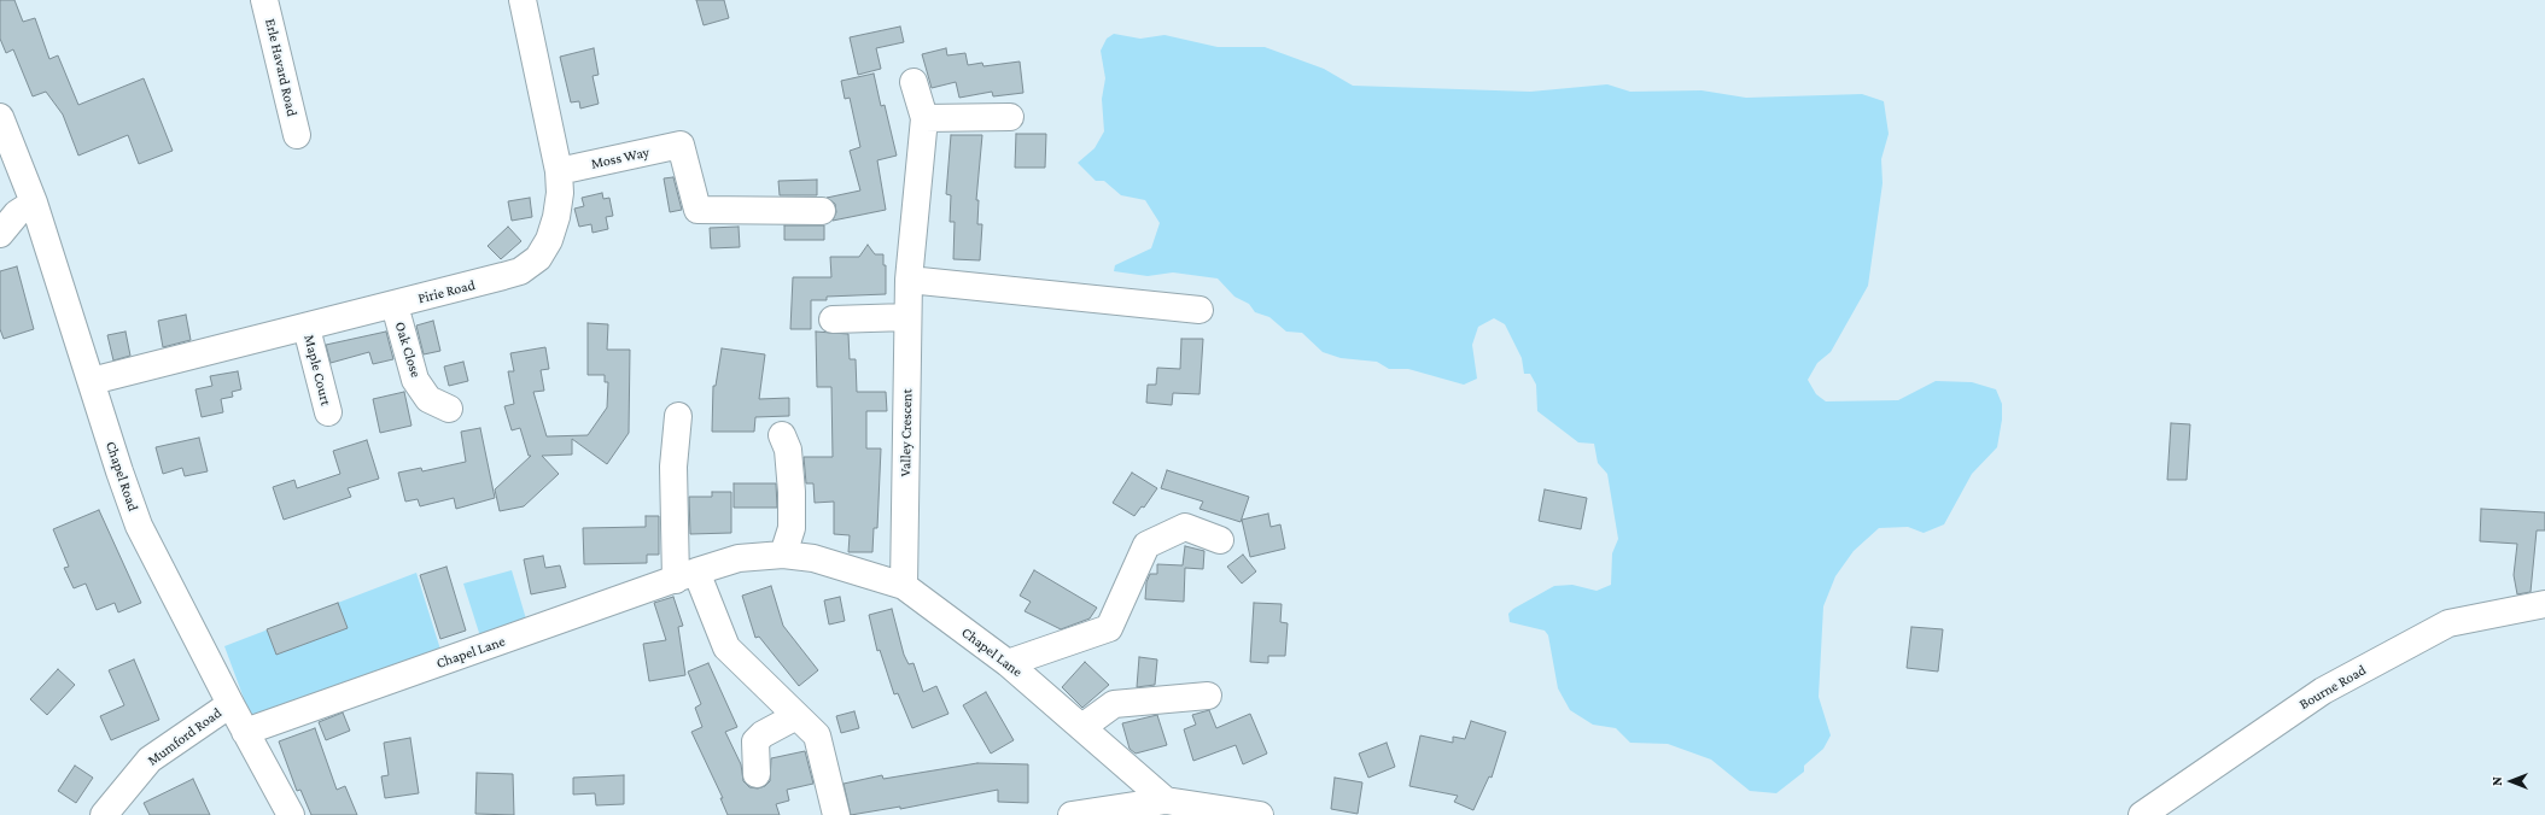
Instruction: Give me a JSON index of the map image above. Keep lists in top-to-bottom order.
{
  "streets": {
    "street": [
      "Erle Havard Road",
      "Moss Way",
      "Pirie Road",
      "Oak Close",
      "Maple Court",
      "Valley Crescent",
      "Chapel Road",
      "Chapel Lane",
      "Bourne Road",
      "Mumford Road"
    ]
  },
  "crossings": [
    ["Moss Way", "Pirie Road"],
    ["Pirie Road", "Oak Close"],
    ["Pirie Road", "Maple Court"],
    ["Pirie Road", "Chapel Road"],
    ["Valley Crescent", "Chapel Lane"],
    ["Chapel Road", "Chapel Lane"],
    ["Chapel Road", "Mumford Road"]
  ],
  "north": "left"
}
